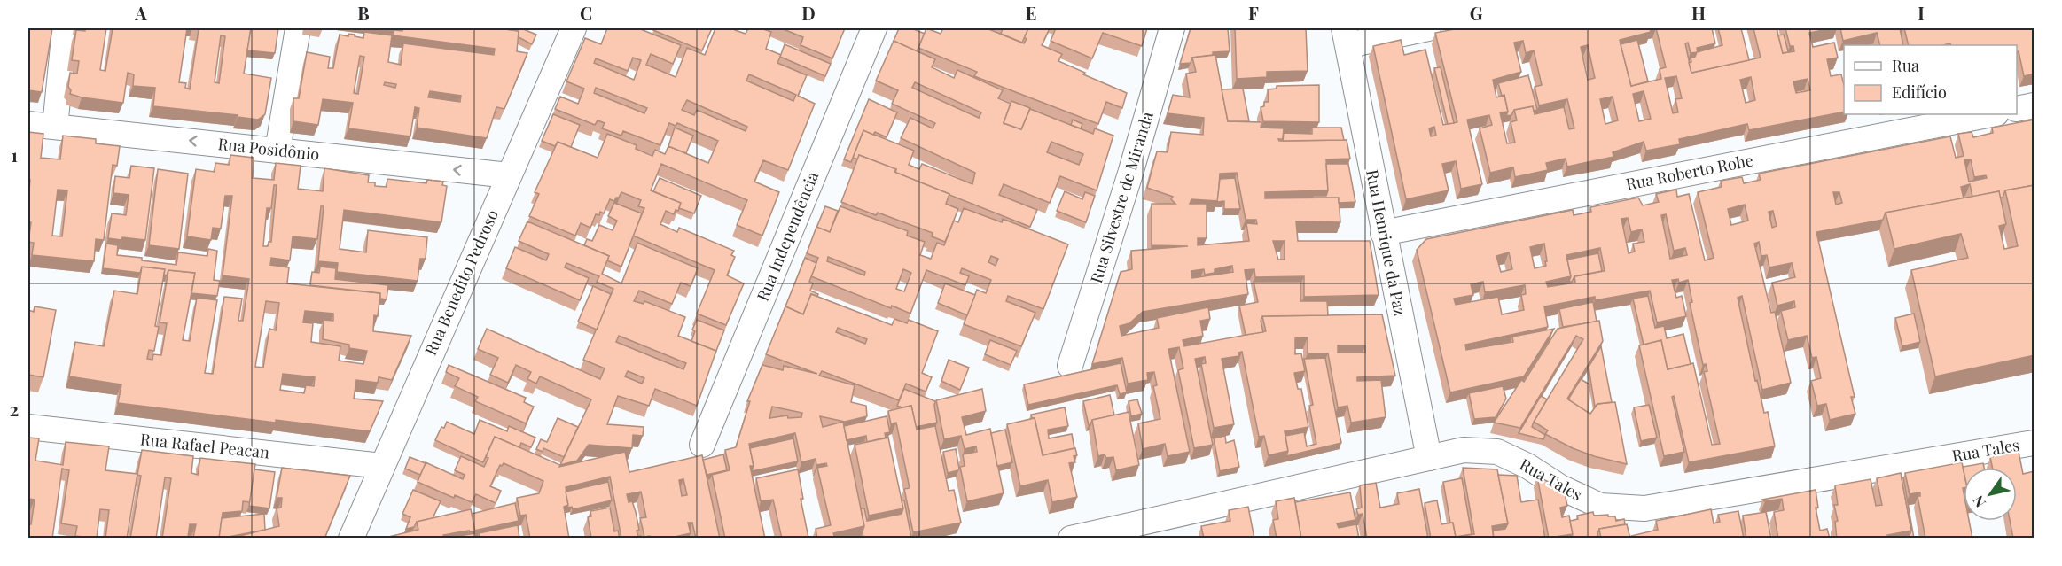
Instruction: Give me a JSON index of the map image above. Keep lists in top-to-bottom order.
{
  "streets": {
    "street": [
      "Rua Posidônio",
      "Rua Roberto Rohe",
      "Rua Silvestre de Miranda",
      "Rua Independência",
      "Rua Henrique da Paz",
      "Rua Benedito Pedroso",
      "Rua Rafael Peacan",
      "Rua Tales"
    ]
  },
  "crossings": [
    ["Rua Posidônio", "Rua Benedito Pedroso"],
    ["Rua Roberto Rohe", "Rua Henrique da Paz"],
    ["Rua Henrique da Paz", "Rua Tales"],
    ["Rua Benedito Pedroso", "Rua Rafael Peacan"]
  ],
  "one_way": ["Rua Posidônio"],
  "legend": ["Rua", "Edifício"],
  "north": "bottom left",
  "grid": {
    "columns": [
      "A",
      "B",
      "C",
      "D",
      "E",
      "F",
      "G",
      "H",
      "I"
    ],
    "rows": ["1", "2"]
  }
}
